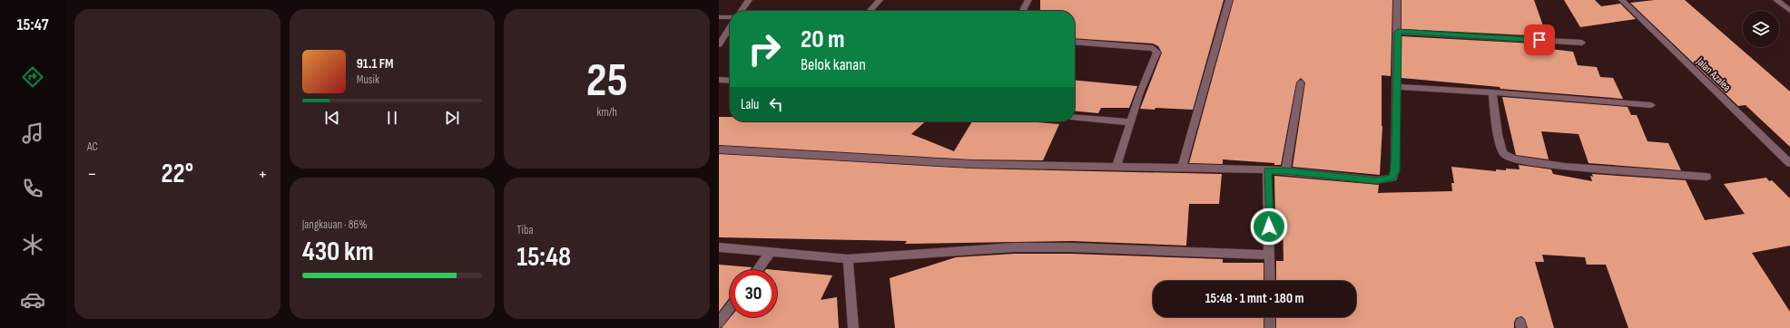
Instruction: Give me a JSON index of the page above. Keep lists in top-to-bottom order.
{
  "streets": {
    "street": ["Jalan Azalea"]
  },
  "page": {
    "tabs": "15:47",
    "tile": [
      "AC",
      ["25", "km/h"],
      ["Jangkauan · 86%", "430 km"],
      ["Tiba", "15:48"]
    ],
    "turn": ["20 m", "Belok kanan"],
    "song": ["91.1 FM", "Musik"],
    "then": "Lalu",
    "heat": ["−", "22°", "+"],
    "limit": "30",
    "trip": "15:48 · 1 mnt · 180 m"
  }
}
